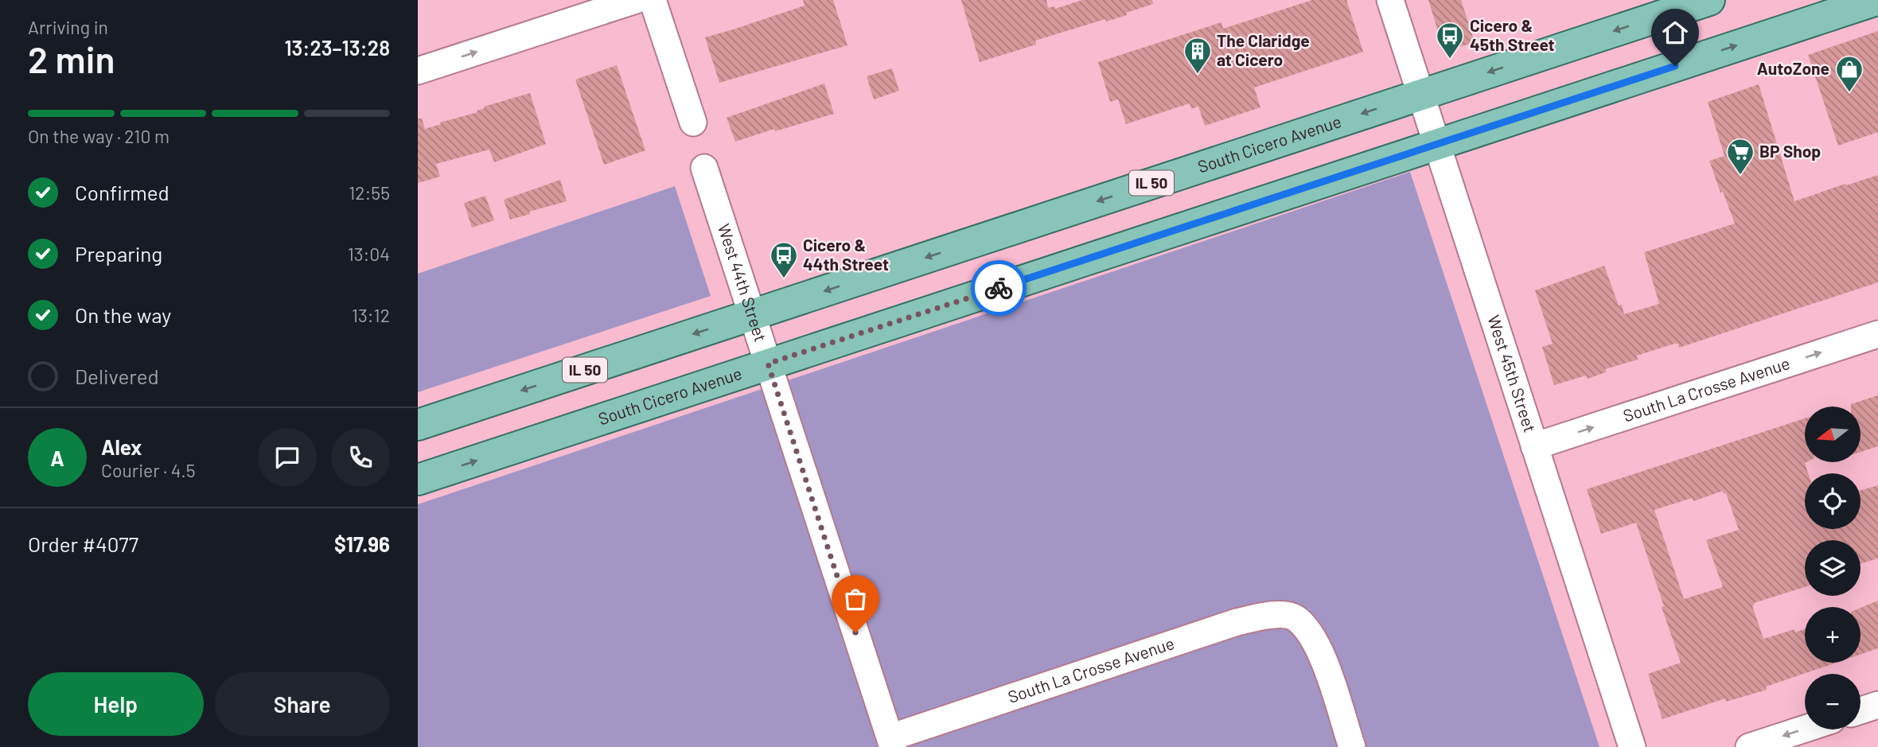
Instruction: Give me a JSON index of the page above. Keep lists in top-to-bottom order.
{
  "streets": {
    "main road": ["South Cicero Avenue", "IL 50"],
    "street": ["West 44th Street", "West 45th Street", "South La Crosse Avenue"]
  },
  "crossings": [
    ["South Cicero Avenue", "West 44th Street"],
    ["South Cicero Avenue", "West 45th Street"],
    ["West 44th Street", "South La Crosse Avenue"],
    ["West 45th Street", "South La Crosse Avenue"]
  ],
  "one_way": ["South La Crosse Avenue"],
  "places": {
    "bus stop": ["Cicero & 45th Street", "Cicero & 44th Street"],
    "building": ["The Claridge at Cicero"],
    "shop": ["AutoZone"],
    "supermarket": ["BP Shop"]
  },
  "north": "left",
  "page": {
    "heading": ["2 min", "Arriving in", "13:23–13:28"],
    "panel": [
      "Alex",
      "Courier · 4.5",
      "Order #4077",
      "$17.96"
    ],
    "bar": "On the way · 210 m",
    "list": [
      ["Confirmed", "12:55"],
      ["Preparing", "13:04"],
      ["On the way", "13:12"],
      "Delivered"
    ],
    "map_buttons": ["+", "−"],
    "round": "A",
    "buttons": ["Help", "Share"]
  }
}
